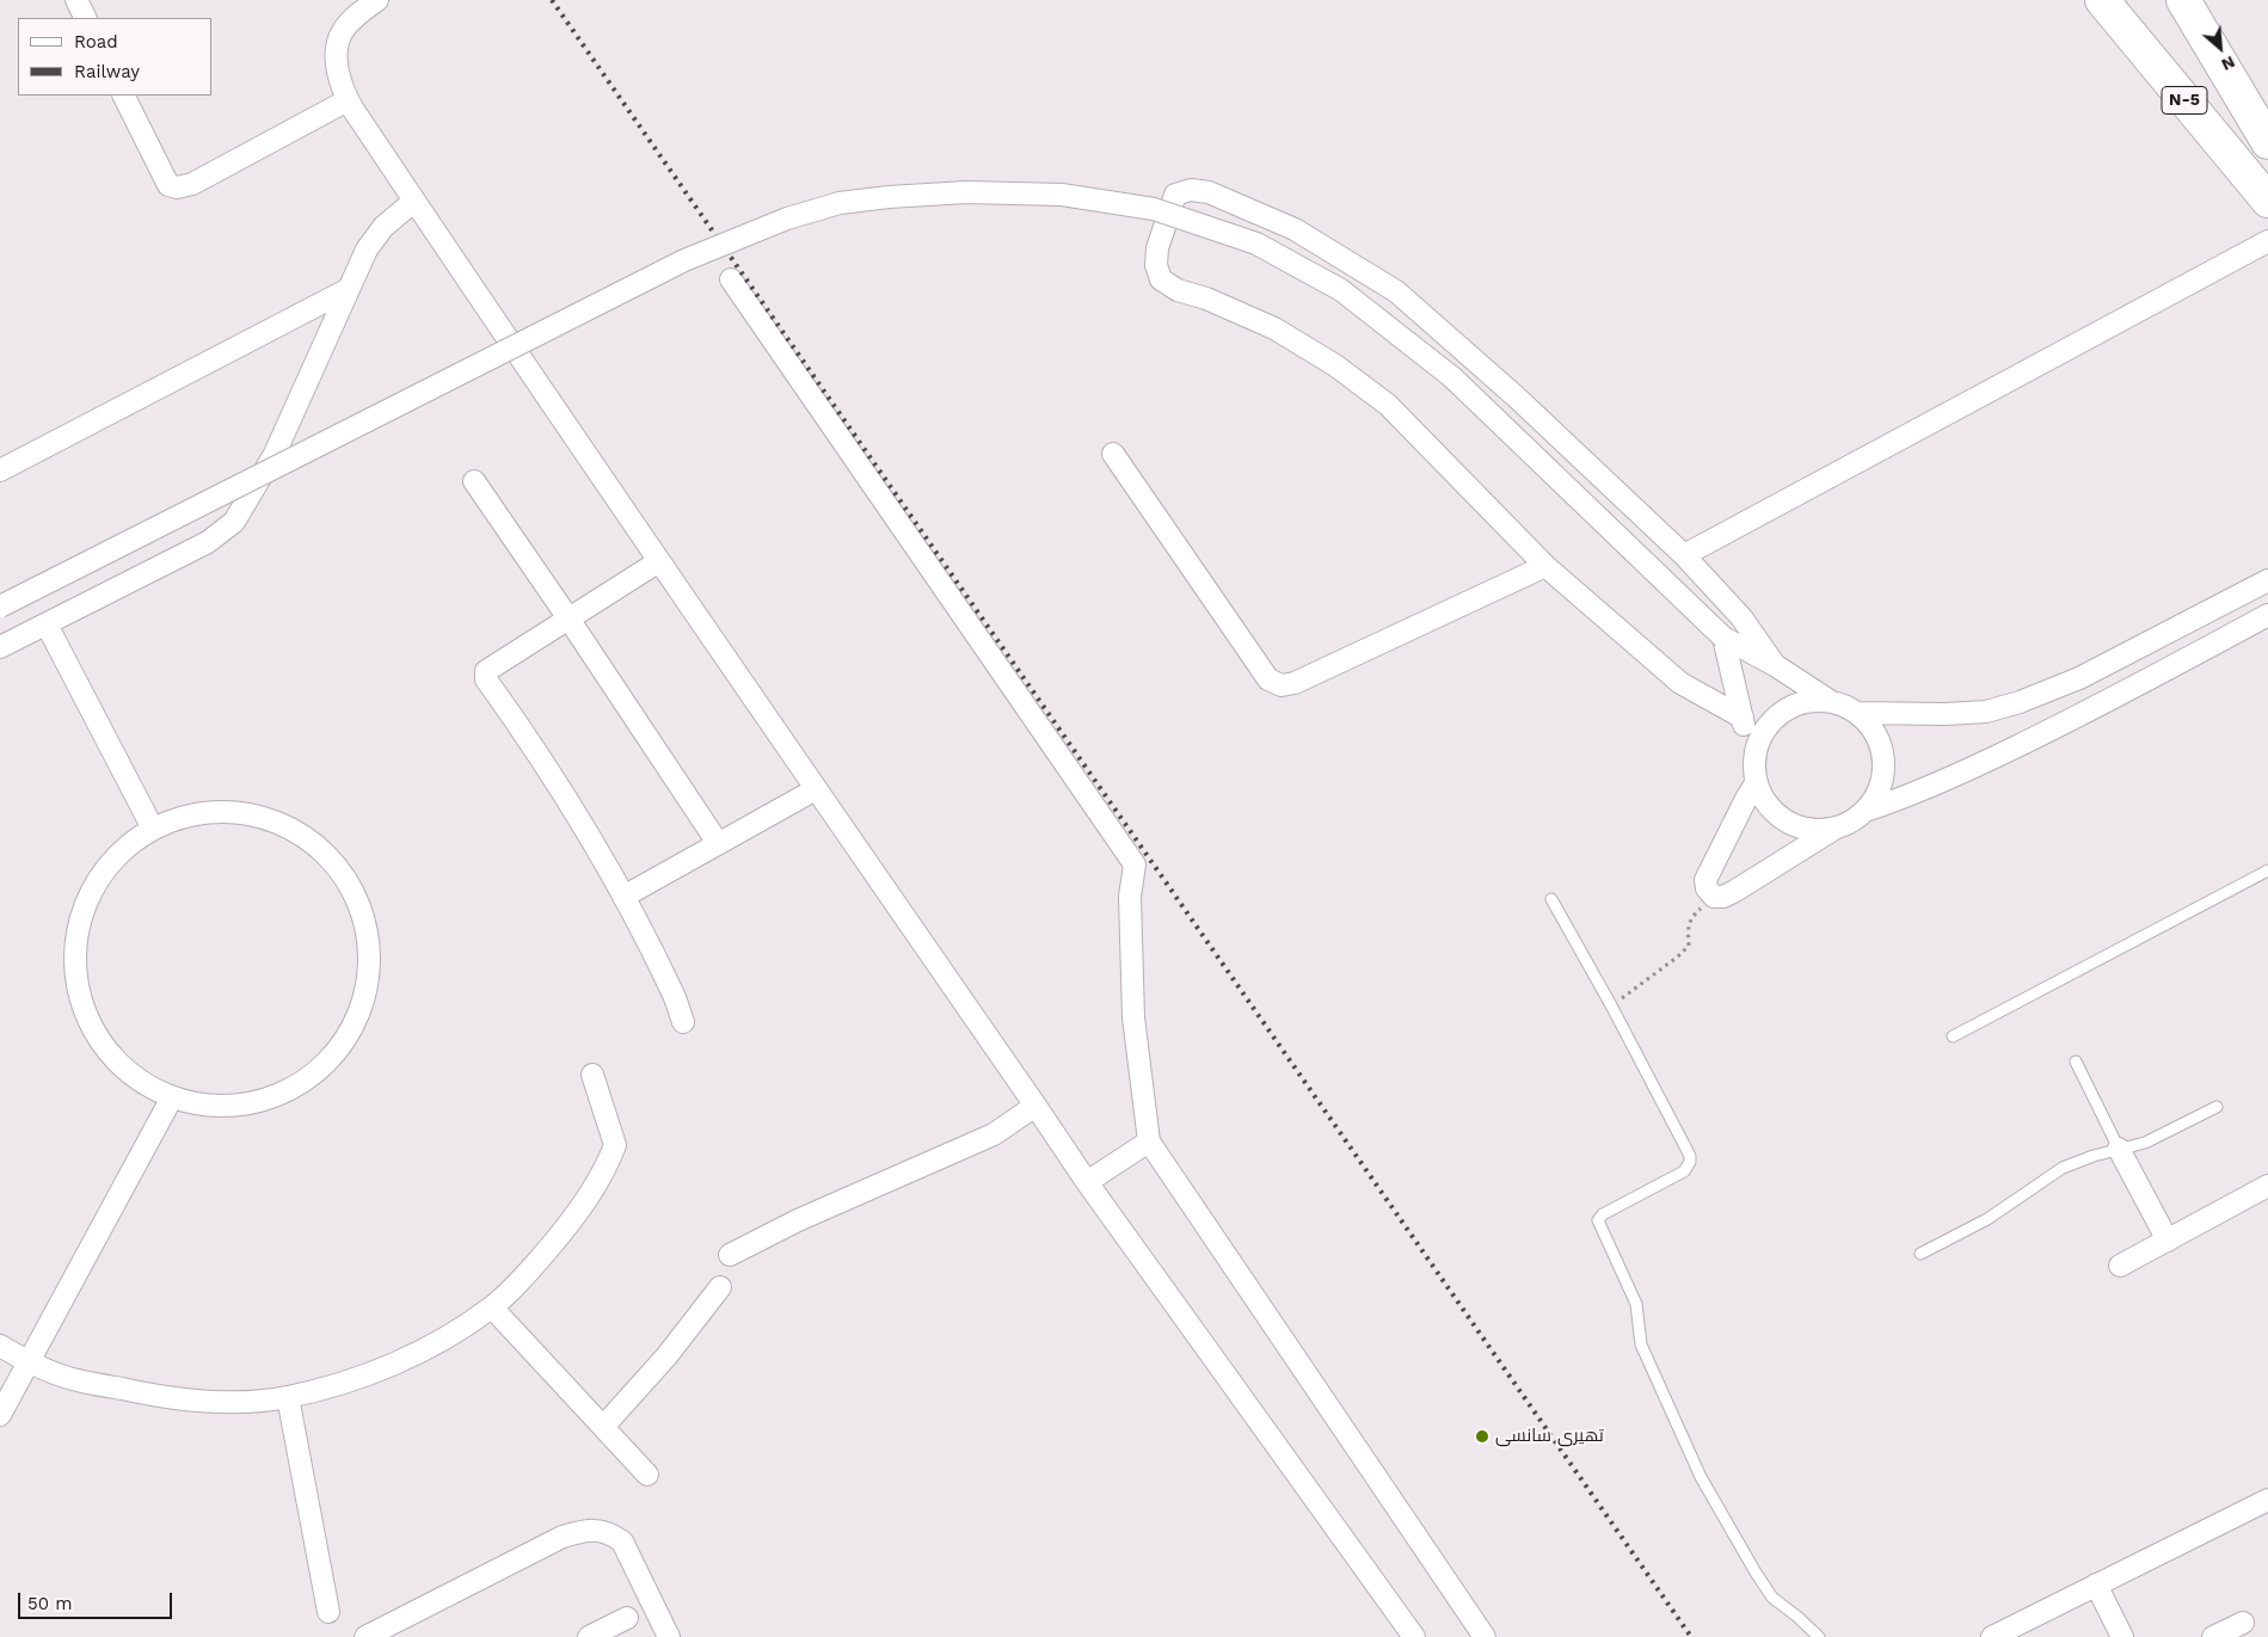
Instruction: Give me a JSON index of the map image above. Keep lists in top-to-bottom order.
{
  "streets": {
    "highway": ["N-5"]
  },
  "places": ["تھیری سانسی"],
  "legend": ["Road", "Railway"],
  "scale_bar": "50 m",
  "north": "bottom right"
}
